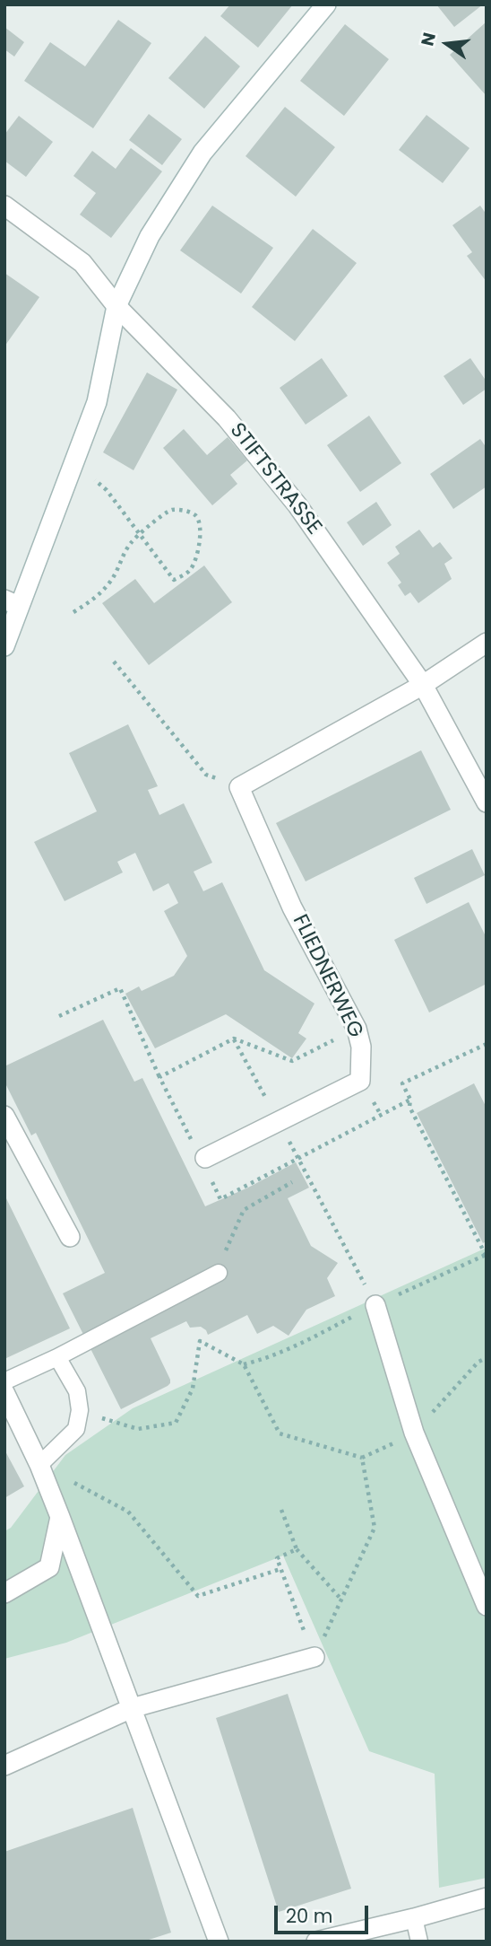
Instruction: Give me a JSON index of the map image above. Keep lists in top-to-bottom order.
{
  "streets": {
    "street": ["STIFTSTRASSE", "FLIEDNERWEG"]
  },
  "scale_bar": "20 m",
  "north": "left"
}
